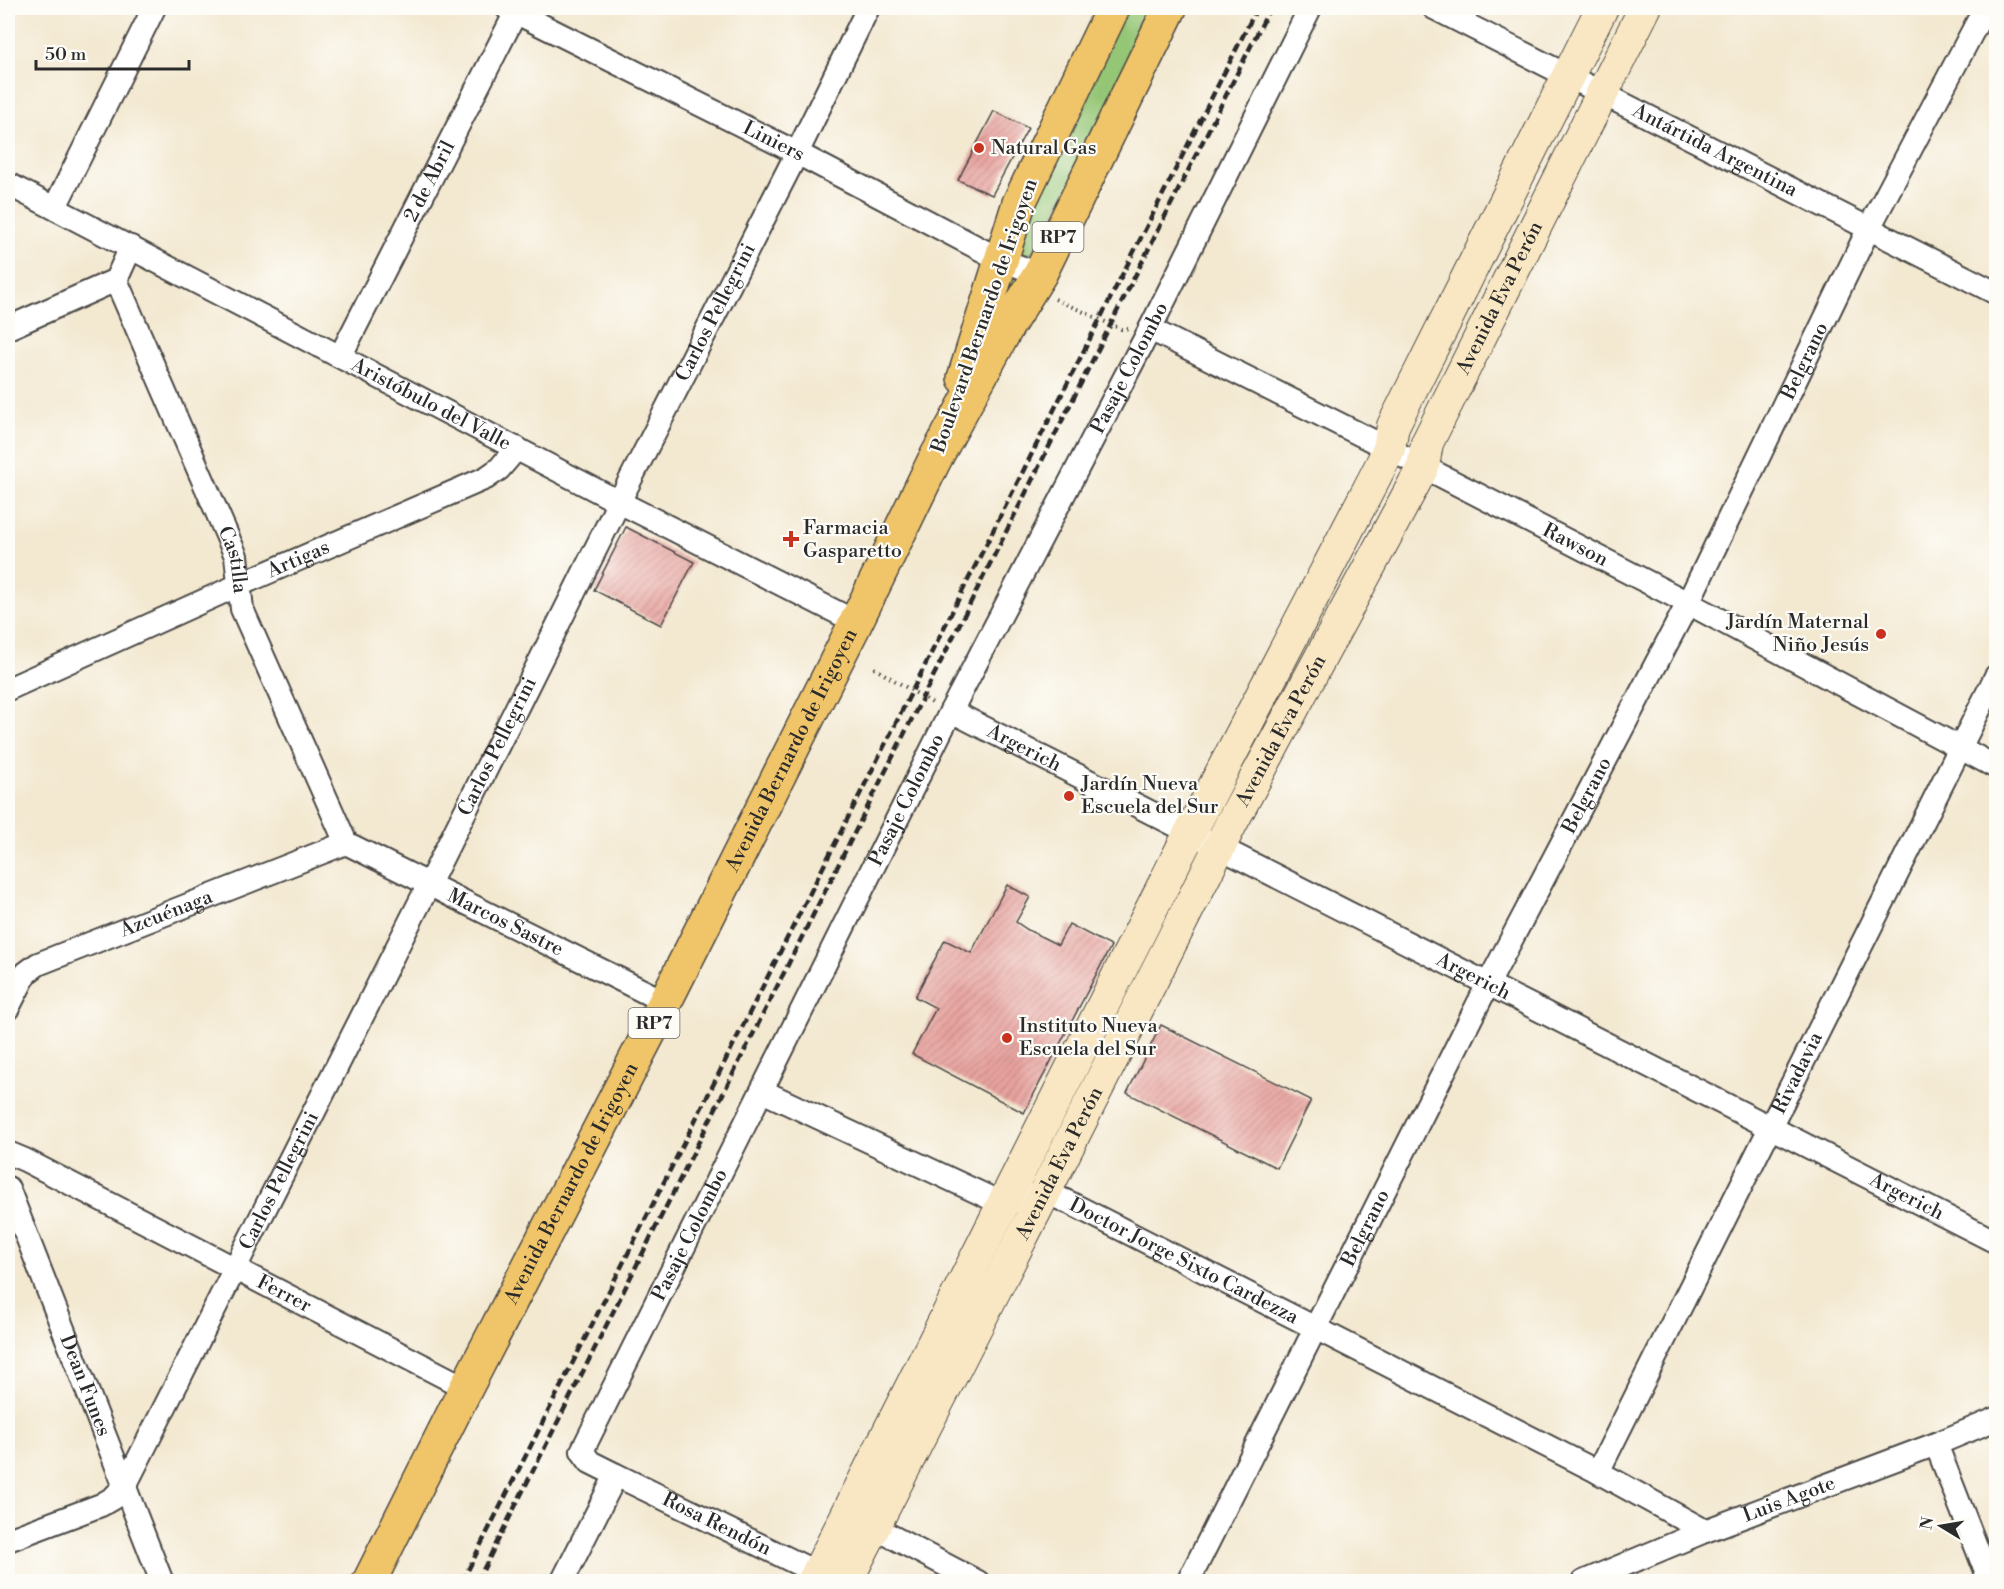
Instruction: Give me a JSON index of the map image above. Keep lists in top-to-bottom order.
{
  "streets": {
    "main road": ["RP7", "Boulevard Bernardo de Irigoyen", "Avenida Bernardo de Irigoyen"],
    "street": [
      "Liniers",
      "Antártida Argentina",
      "2 de Abril",
      "Avenida Eva Perón",
      "Carlos Pellegrini",
      "Belgrano",
      "Pasaje Colombo",
      "Aristóbulo del Valle",
      "Rawson",
      "Artigas",
      "Castilla",
      "Argerich",
      "Azcuénaga",
      "Marcos Sastre",
      "Rivadavia",
      "Doctor Jorge Sixto Cardezza",
      "Ferrer",
      "Dean Funes",
      "Luis Agote",
      "Rosa Rendón"
    ]
  },
  "crossings": [
    ["Liniers", "2 de Abril"],
    ["Liniers", "Carlos Pellegrini"],
    ["Liniers", "Boulevard Bernardo de Irigoyen"],
    ["Antártida Argentina", "Avenida Eva Perón"],
    ["Antártida Argentina", "Belgrano"],
    ["2 de Abril", "Aristóbulo del Valle"],
    ["Avenida Eva Perón", "Rawson"],
    ["Avenida Eva Perón", "Argerich"],
    ["Avenida Eva Perón", "Doctor Jorge Sixto Cardezza"],
    ["Avenida Eva Perón", "Rosa Rendón"],
    ["Carlos Pellegrini", "Aristóbulo del Valle"],
    ["Carlos Pellegrini", "Marcos Sastre"],
    ["Carlos Pellegrini", "Ferrer"],
    ["Carlos Pellegrini", "Dean Funes"],
    ["Boulevard Bernardo de Irigoyen", "Avenida Bernardo de Irigoyen"],
    ["Belgrano", "Rawson"],
    ["Belgrano", "Argerich"],
    ["Belgrano", "Doctor Jorge Sixto Cardezza"],
    ["Pasaje Colombo", "Rawson"],
    ["Pasaje Colombo", "Argerich"],
    ["Pasaje Colombo", "Rosa Rendón"],
    ["Aristóbulo del Valle", "Artigas"],
    ["Aristóbulo del Valle", "Avenida Bernardo de Irigoyen"],
    ["Rawson", "Rivadavia"],
    ["Artigas", "Castilla"],
    ["Castilla", "Azcuénaga"],
    ["Castilla", "Marcos Sastre"],
    ["Argerich", "Rivadavia"],
    ["Avenida Bernardo de Irigoyen", "Marcos Sastre"],
    ["Avenida Bernardo de Irigoyen", "Ferrer"],
    ["Azcuénaga", "Marcos Sastre"],
    ["Rivadavia", "Doctor Jorge Sixto Cardezza"],
    ["Doctor Jorge Sixto Cardezza", "Luis Agote"]
  ],
  "places": {
    "other": [
      "Natural Gas",
      "Jardín Maternal Niño Jesús",
      "Jardín Nueva Escuela del Sur",
      "Instituto Nueva Escuela del Sur"
    ],
    "health": ["Farmacia Gasparetto"]
  },
  "scale_bar": "50 m",
  "north": "left"
}
